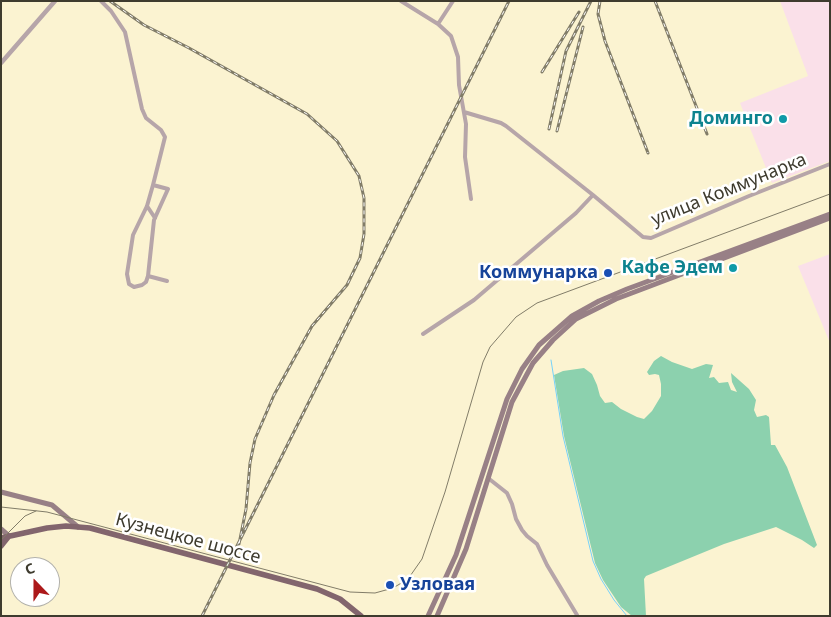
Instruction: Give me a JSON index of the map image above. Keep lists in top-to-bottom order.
{
  "streets": {
    "main road": ["Кузнецкое шоссе"],
    "street": ["улица Коммунарка"]
  },
  "places": [
    "Доминго",
    "Кафе Эдем",
    "Коммунарка",
    "Узловая"
  ],
  "north": "top"
}
